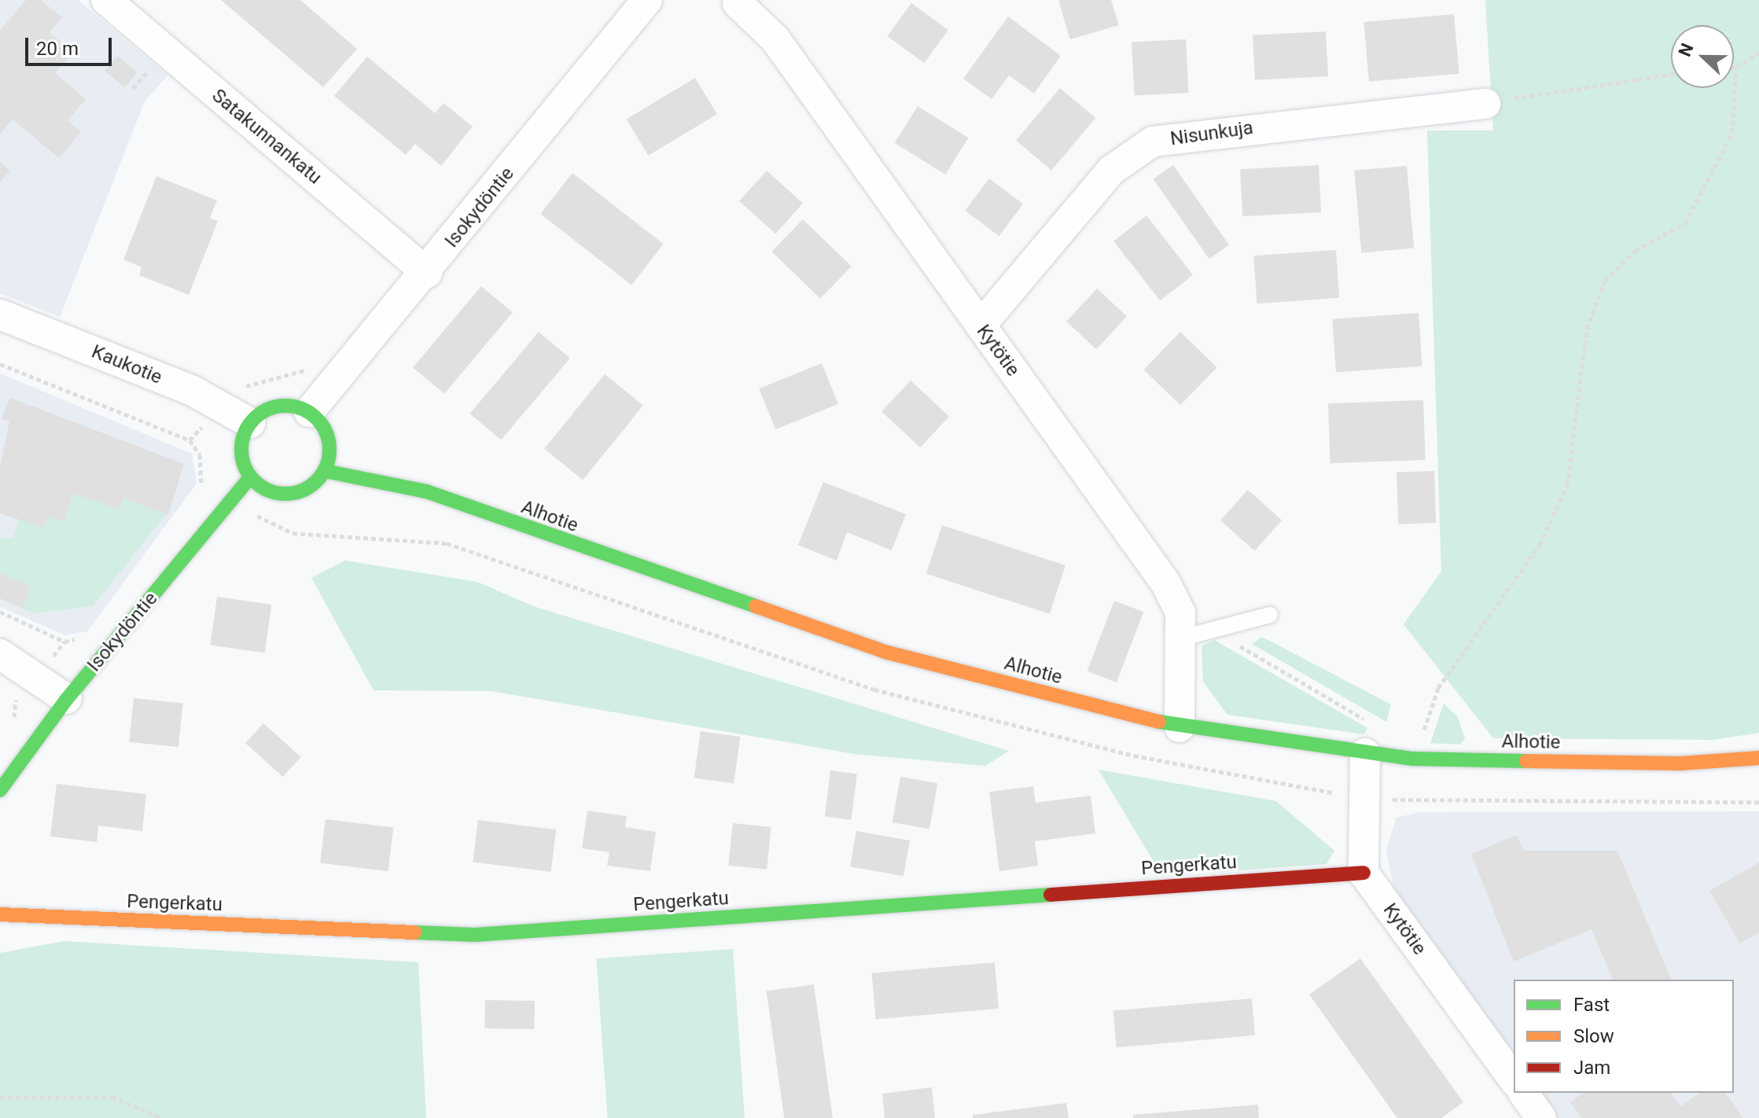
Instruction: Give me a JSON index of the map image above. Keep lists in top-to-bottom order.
{
  "streets": {
    "street": [
      "Nisunkuja",
      "Satakunnankatu",
      "Isokydöntie",
      "Kytötie",
      "Kaukotie",
      "Alhotie",
      "Pengerkatu"
    ]
  },
  "crossings": [
    ["Nisunkuja", "Kytötie"],
    ["Satakunnankatu", "Isokydöntie"],
    ["Isokydöntie", "Kaukotie"],
    ["Isokydöntie", "Alhotie"],
    ["Kytötie", "Alhotie"],
    ["Kytötie", "Pengerkatu"],
    ["Kaukotie", "Alhotie"]
  ],
  "legend": ["Fast", "Slow", "Jam"],
  "scale_bar": "20 m",
  "north": "left"
}
